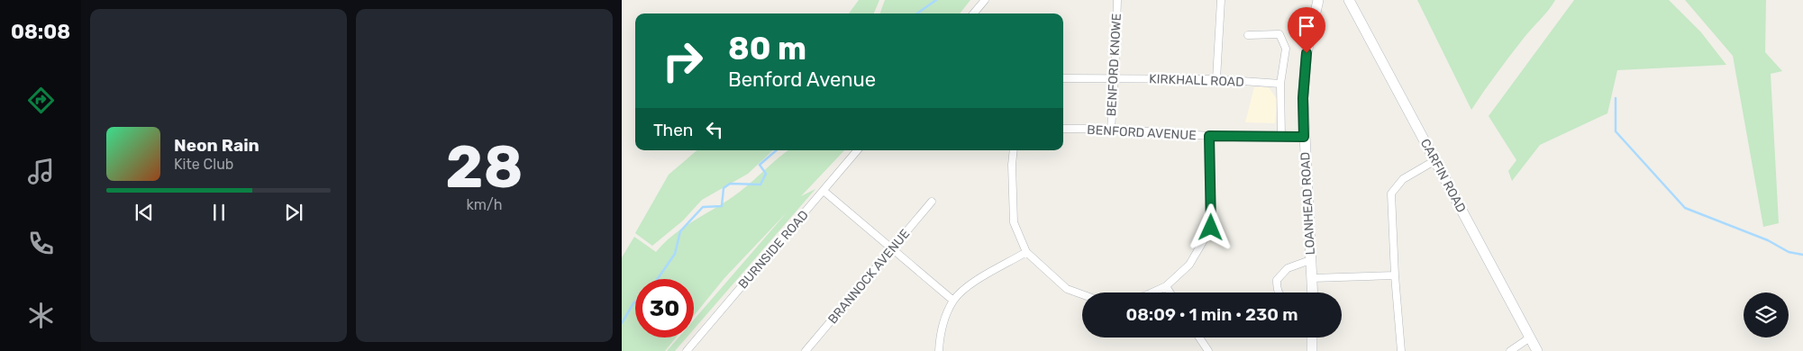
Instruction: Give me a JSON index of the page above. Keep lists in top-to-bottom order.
{
  "streets": {
    "main road": ["CARFIN ROAD", "LOANHEAD ROAD"],
    "street": [
      "BENFORD KNOWE",
      "KIRKHALL ROAD",
      "BENFORD AVENUE",
      "BURNSIDE ROAD",
      "BRANNOCK AVENUE"
    ]
  },
  "crossings": [
    ["BENFORD KNOWE", "KIRKHALL ROAD"],
    ["BENFORD KNOWE", "BENFORD AVENUE"],
    ["BENFORD AVENUE", "LOANHEAD ROAD"]
  ],
  "page": {
    "tabs": "08:08",
    "tile": ["28", "km/h"],
    "turn": ["80 m", "Benford Avenue"],
    "then": "Then",
    "song": ["Neon Rain", "Kite Club"],
    "limit": "30",
    "trip": "08:09 · 1 min · 230 m"
  }
}
